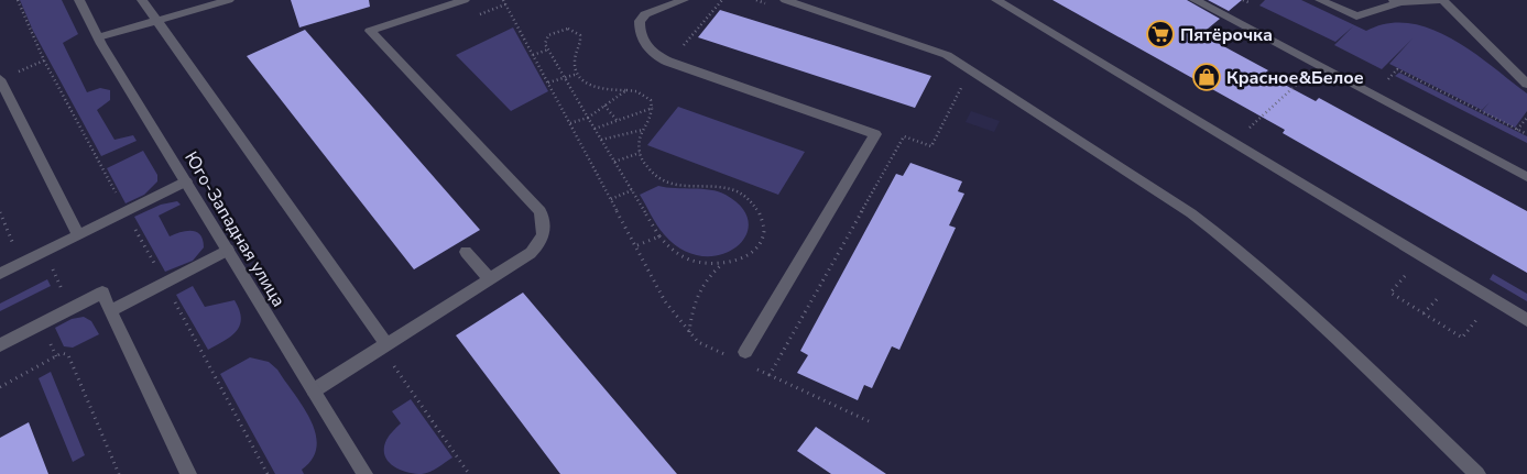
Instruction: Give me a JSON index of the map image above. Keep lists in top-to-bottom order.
{
  "streets": {
    "street": ["Юго-Западная улица"]
  },
  "places": {
    "supermarket": ["Пятёрочка"],
    "shop": ["Красное&Белое"]
  }
}
